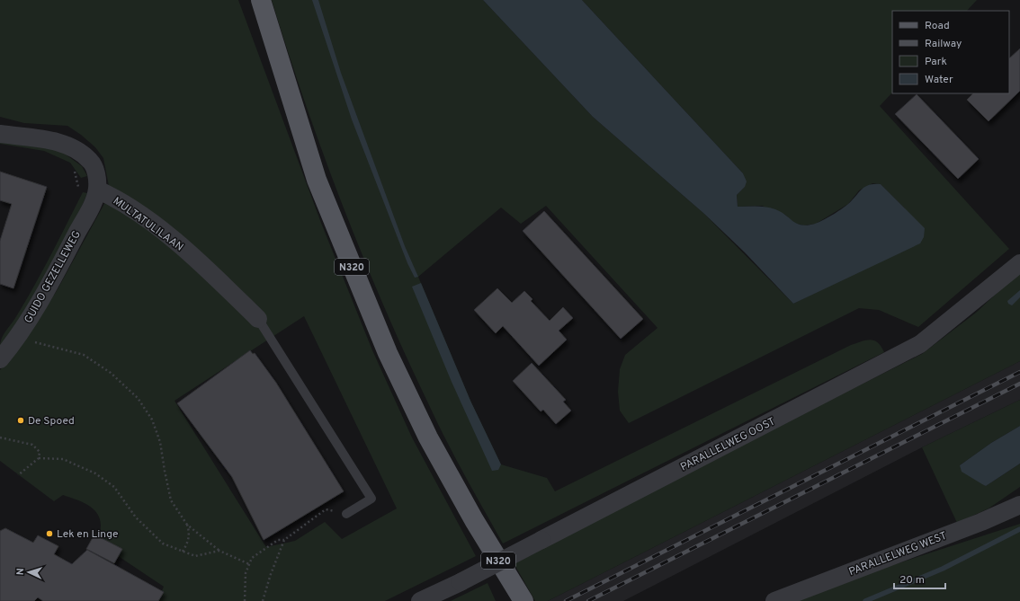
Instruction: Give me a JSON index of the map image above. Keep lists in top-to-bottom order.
{
  "streets": {
    "main road": ["N320"],
    "street": [
      "MULTATULILAAN",
      "GUIDO GEZELLEWEG",
      "PARALLELWEG OOST",
      "PARALLELWEG WEST"
    ]
  },
  "crossings": [
    ["MULTATULILAAN", "GUIDO GEZELLEWEG"]
  ],
  "places": ["De Spoed", "Lek en Linge"],
  "legend": [
    "Road",
    "Railway",
    "Park",
    "Water"
  ],
  "scale_bar": "20 m",
  "north": "left"
}
